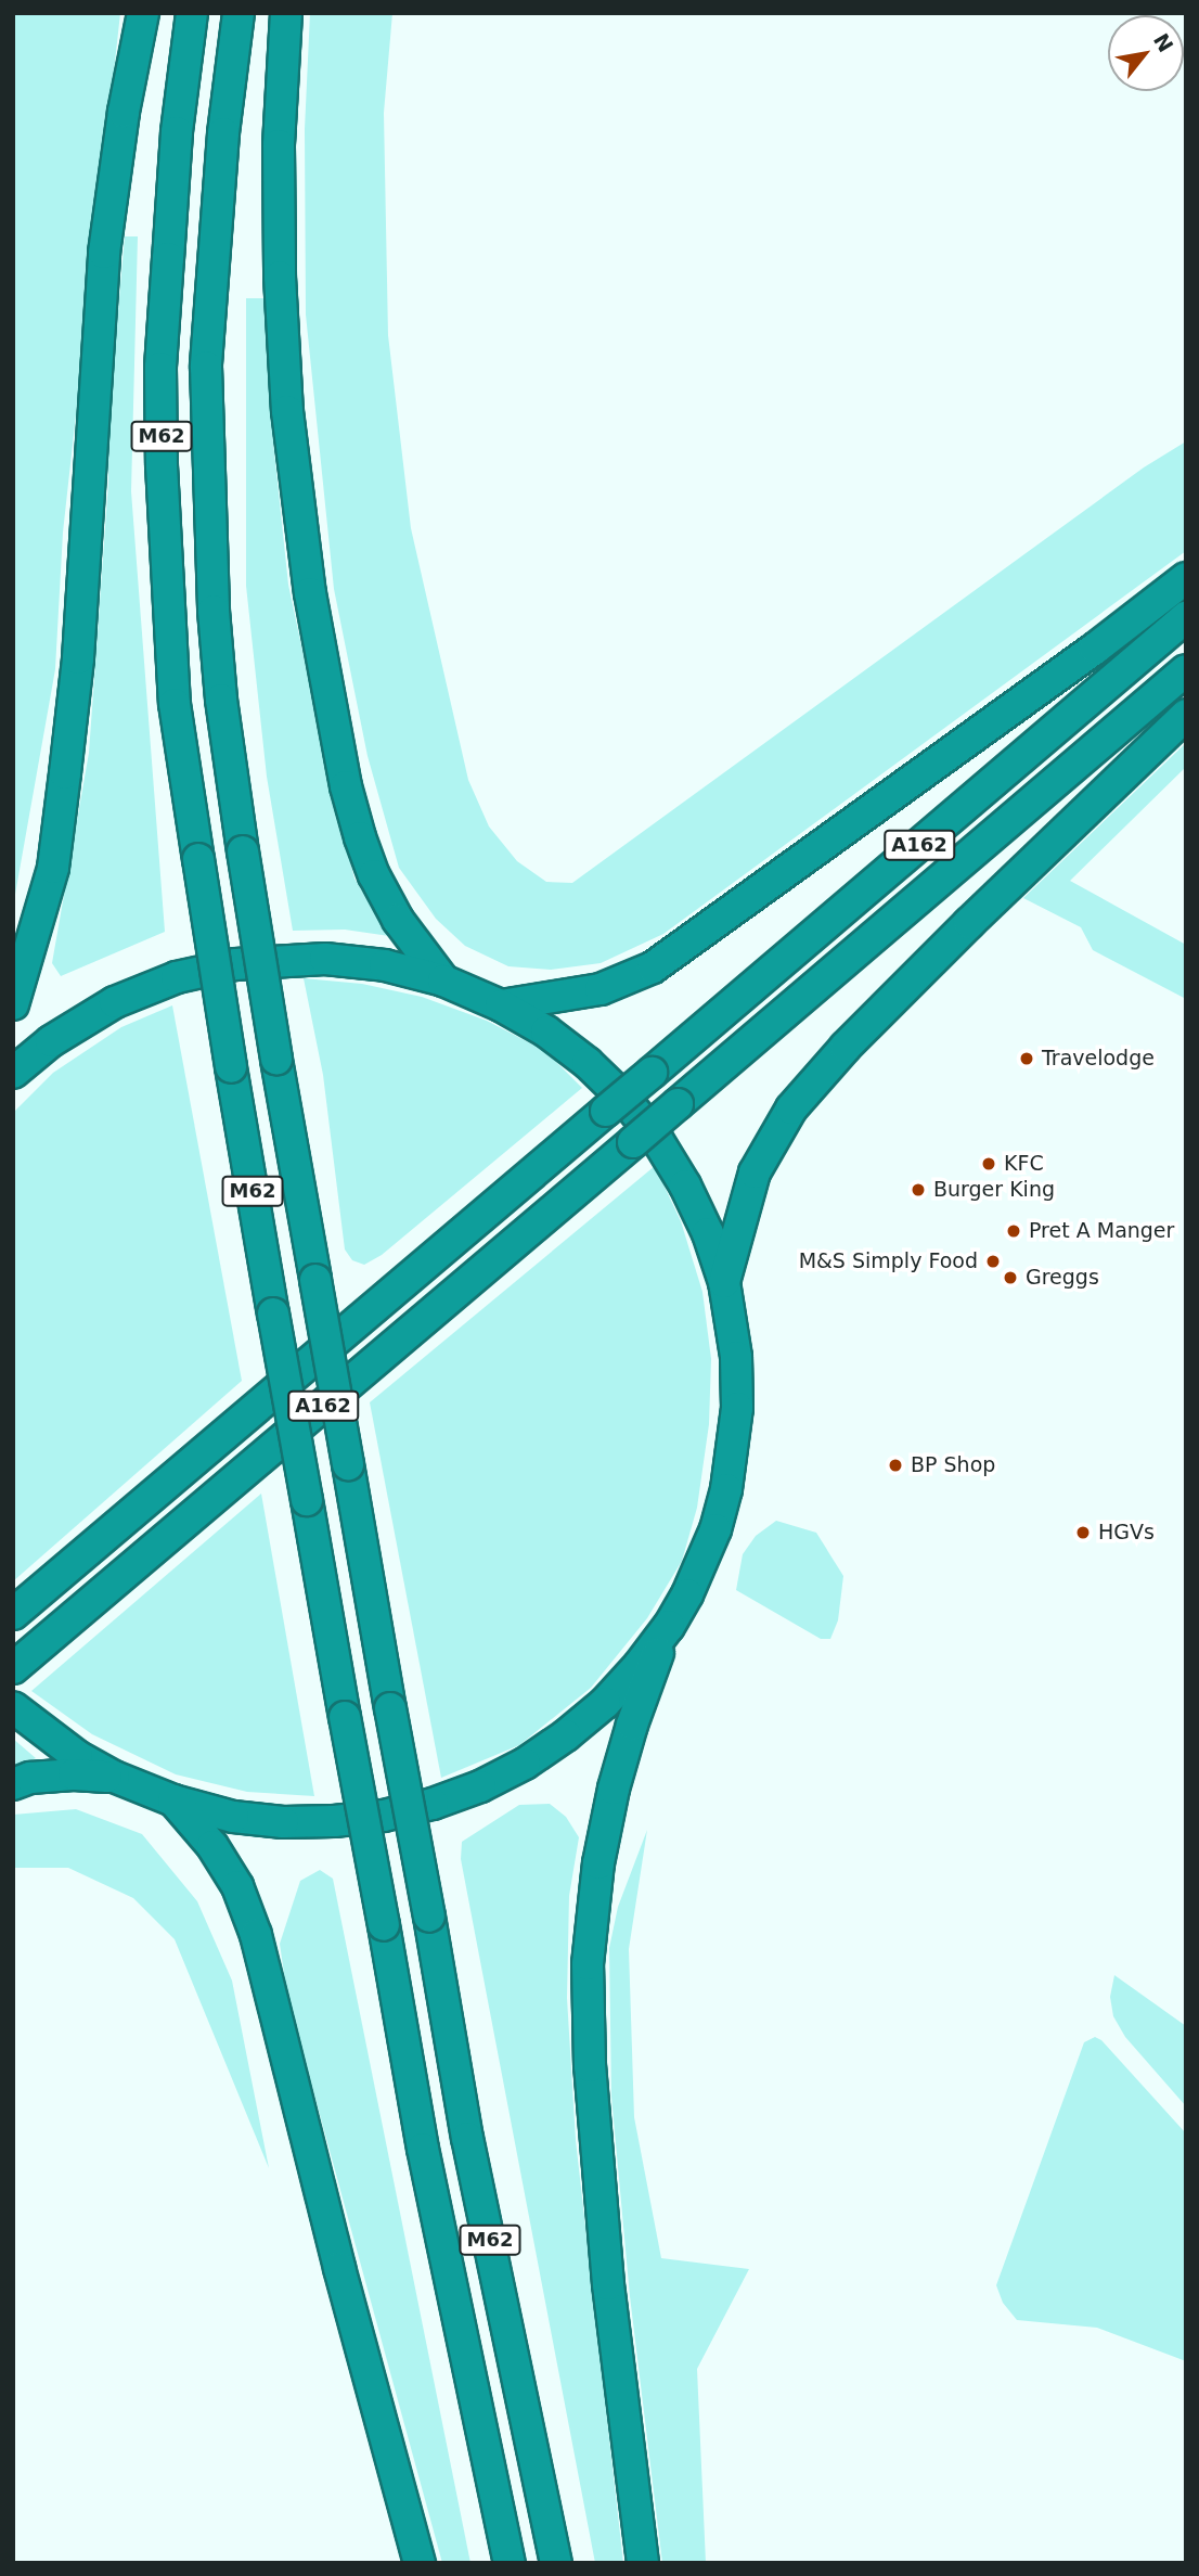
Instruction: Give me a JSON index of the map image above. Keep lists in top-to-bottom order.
{
  "streets": {
    "highway": ["M62", "A162"]
  },
  "places": [
    "Travelodge",
    "KFC",
    "Burger King",
    "Pret A Manger",
    "M&S Simply Food",
    "Greggs",
    "BP Shop",
    "HGVs"
  ],
  "north": "top right"
}
